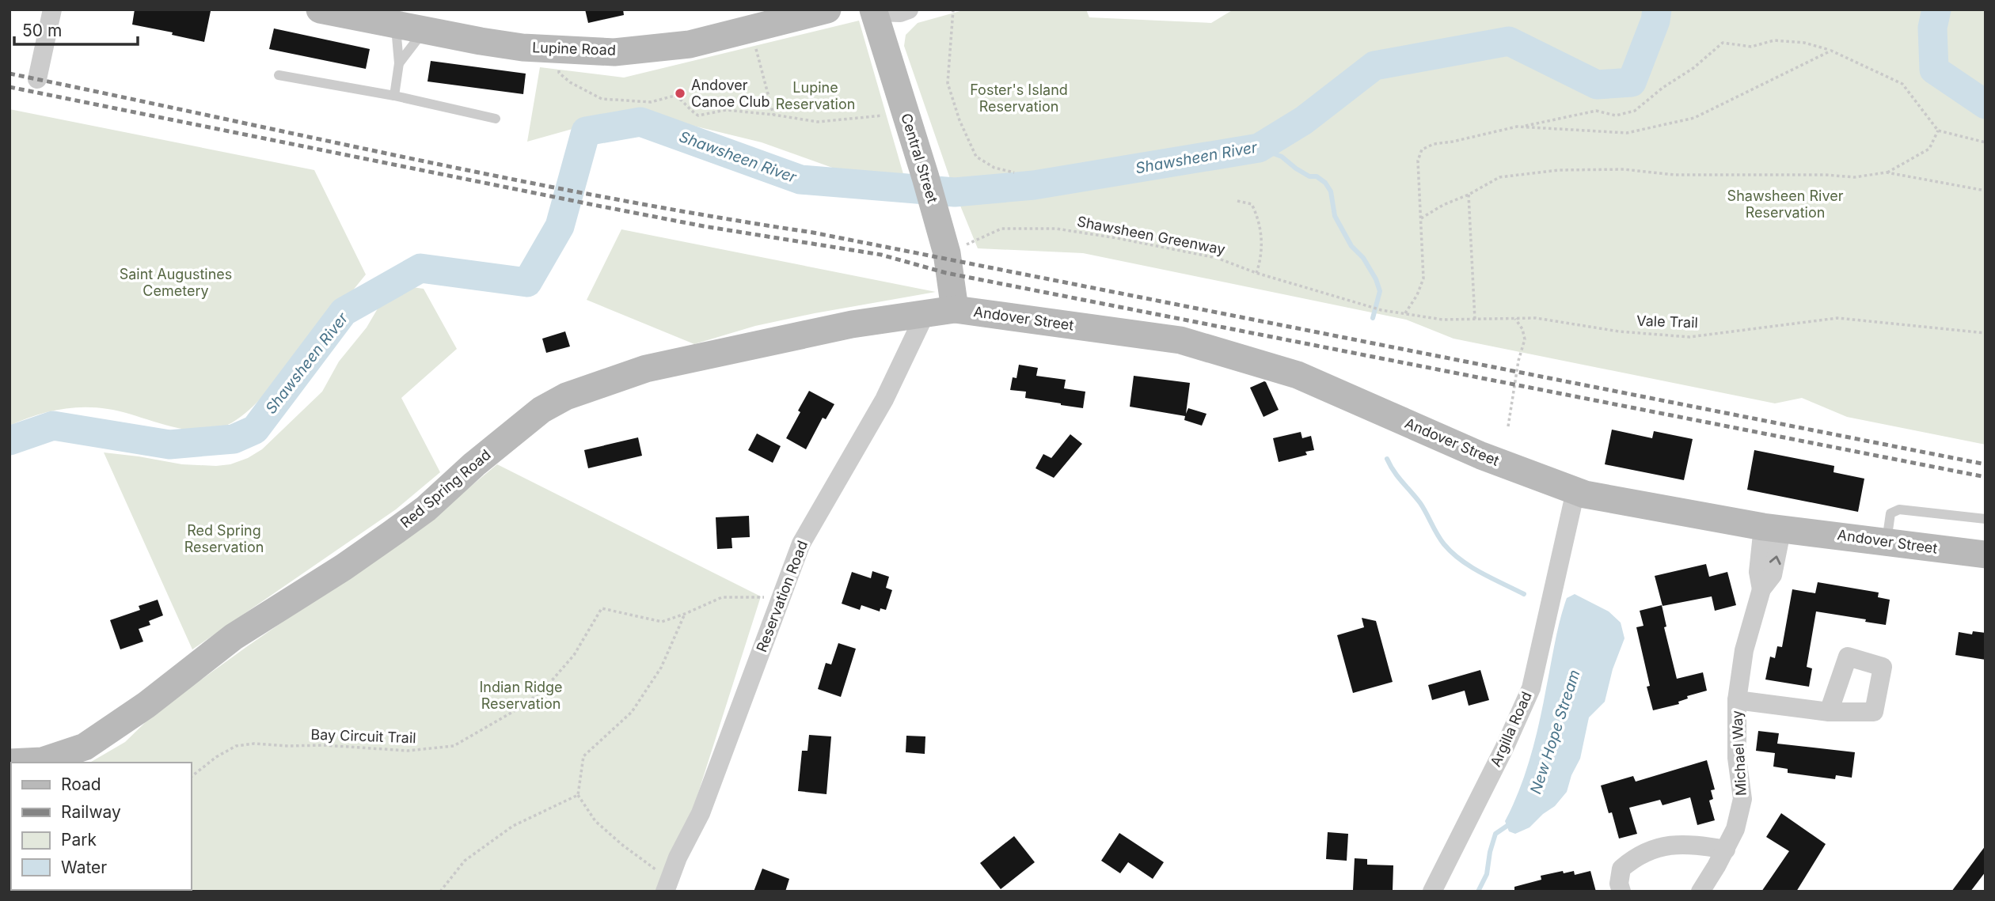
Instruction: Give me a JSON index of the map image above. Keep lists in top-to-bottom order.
{
  "streets": {
    "main road": [
      "Lupine Road",
      "Central Street",
      "Andover Street",
      "Red Spring Road"
    ],
    "street": ["Reservation Road", "Argilla Road", "Michael Way"],
    "path": ["Shawsheen Greenway", "Vale Trail", "Bay Circuit Trail"]
  },
  "crossings": [
    ["Central Street", "Shawsheen Greenway"],
    ["Central Street", "Andover Street"],
    ["Shawsheen Greenway", "Vale Trail"],
    ["Andover Street", "Red Spring Road"],
    ["Andover Street", "Reservation Road"],
    ["Andover Street", "Argilla Road"],
    ["Andover Street", "Michael Way"],
    ["Red Spring Road", "Reservation Road"],
    ["Reservation Road", "Bay Circuit Trail"]
  ],
  "water": ["Shawsheen River", "New Hope Stream"],
  "parks": [
    "Lupine Reservation",
    "Foster's Island Reservation",
    "Shawsheen River Reservation",
    "Saint Augustines Cemetery",
    "Red Spring Reservation",
    "Indian Ridge Reservation"
  ],
  "places": ["Andover Canoe Club"],
  "legend": [
    "Road",
    "Railway",
    "Park",
    "Water"
  ],
  "scale_bar": "50 m"
}
